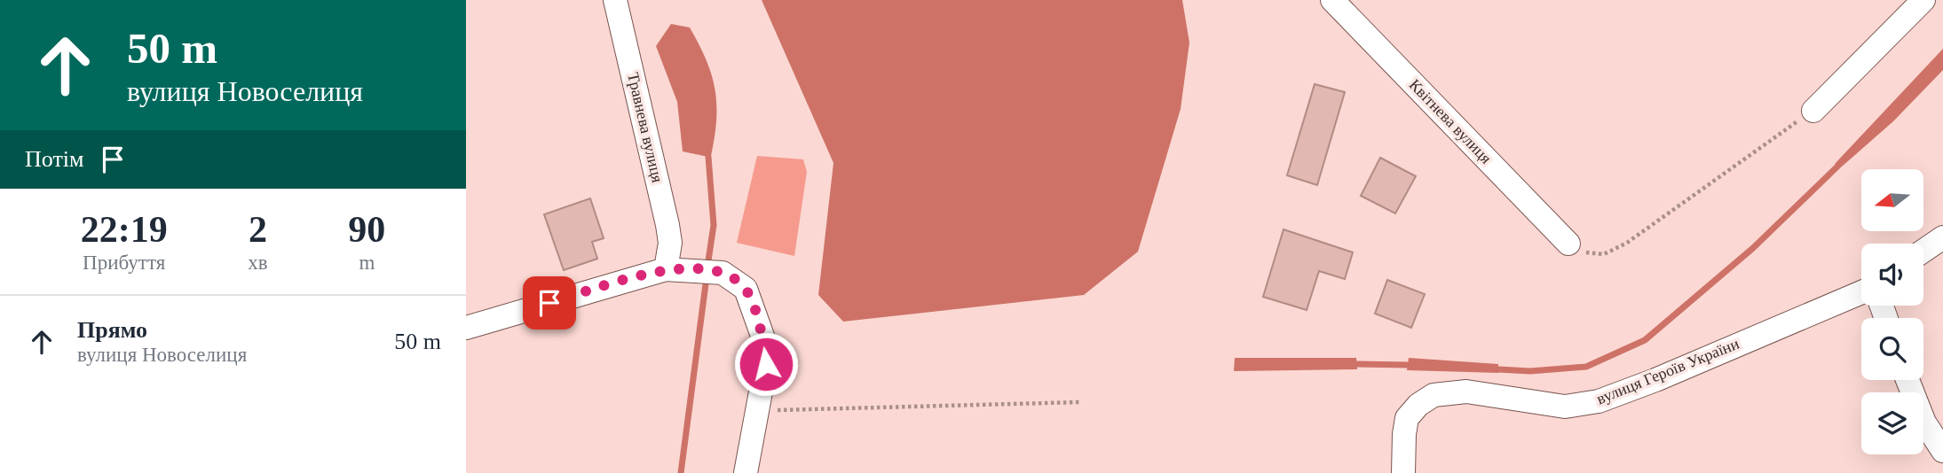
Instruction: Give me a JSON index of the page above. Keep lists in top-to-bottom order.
{
  "streets": {
    "street": ["Квітнева вулиця", "Травнева вулиця", "вулиця Героїв України"]
  },
  "north": "left",
  "page": {
    "turn": ["50 m", "вулиця Новоселиця"],
    "then": "Потім",
    "eta": [
      "22:19",
      "Прибуття",
      "2",
      "хв",
      "90",
      "m"
    ],
    "list": [
      {
        "name": "Прямо",
        "note": "вулиця Новоселиця",
        "value": "50 m"
      }
    ]
  }
}
